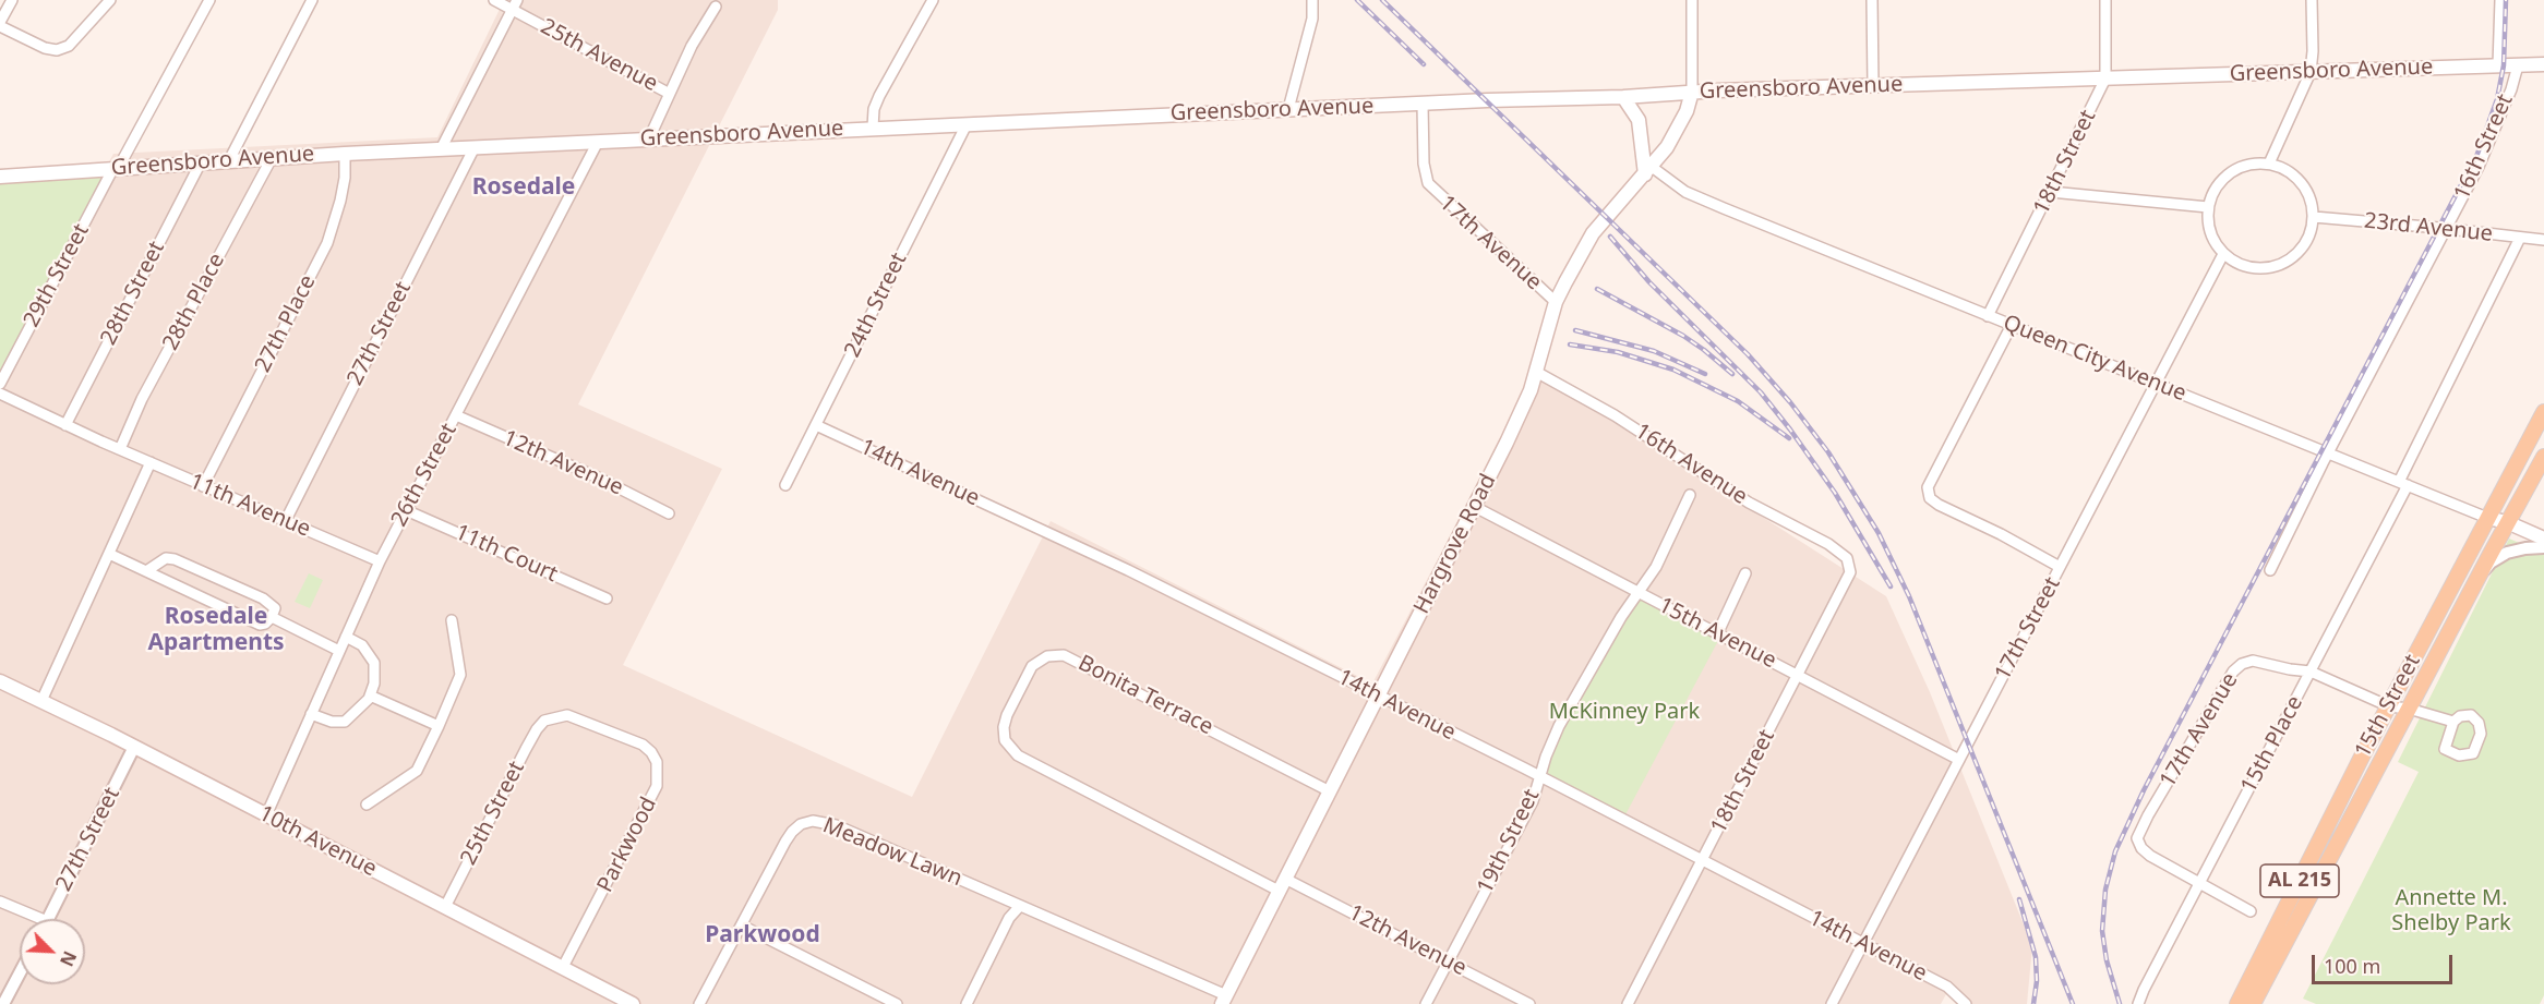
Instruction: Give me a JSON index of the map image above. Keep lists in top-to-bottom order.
{
  "streets": {
    "main road": [
      "Greensboro Avenue",
      "Queen City Avenue",
      "Hargrove Road",
      "15th Street",
      "10th Avenue",
      "AL 215"
    ],
    "street": [
      "25th Avenue",
      "16th Street",
      "18th Street",
      "23rd Avenue",
      "17th Avenue",
      "29th Street",
      "28th Street",
      "28th Place",
      "24th Street",
      "27th Place",
      "27th Street",
      "12th Avenue",
      "16th Avenue",
      "14th Avenue",
      "26th Street",
      "11th Avenue",
      "11th Court",
      "17th Street",
      "15th Avenue",
      "Bonita Terrace",
      "15th Place",
      "25th Street",
      "19th Street",
      "Parkwood",
      "Meadow Lawn"
    ]
  },
  "crossings": [
    ["Greensboro Avenue", "16th Street"],
    ["Greensboro Avenue", "18th Street"],
    ["Greensboro Avenue", "17th Avenue"],
    ["Greensboro Avenue", "29th Street"],
    ["Greensboro Avenue", "28th Street"],
    ["Greensboro Avenue", "28th Place"],
    ["Greensboro Avenue", "24th Street"],
    ["Greensboro Avenue", "27th Place"],
    ["Greensboro Avenue", "27th Street"],
    ["Greensboro Avenue", "26th Street"],
    ["Greensboro Avenue", "Hargrove Road"],
    ["16th Street", "23rd Avenue"],
    ["16th Street", "Queen City Avenue"],
    ["18th Street", "Queen City Avenue"],
    ["18th Street", "16th Avenue"],
    ["18th Street", "14th Avenue"],
    ["18th Street", "15th Avenue"],
    ["23rd Avenue", "17th Street"],
    ["23rd Avenue", "15th Place"],
    ["17th Avenue", "Hargrove Road"],
    ["17th Avenue", "15th Street"],
    ["17th Avenue", "15th Place"],
    ["28th Street", "11th Avenue"],
    ["28th Place", "11th Avenue"],
    ["24th Street", "14th Avenue"],
    ["27th Place", "11th Avenue"],
    ["27th Street", "11th Avenue"],
    ["27th Street", "10th Avenue"],
    ["Queen City Avenue", "Hargrove Road"],
    ["Queen City Avenue", "17th Street"],
    ["Queen City Avenue", "15th Street"],
    ["Queen City Avenue", "15th Place"],
    ["12th Avenue", "26th Street"],
    ["12th Avenue", "Hargrove Road"],
    ["12th Avenue", "Bonita Terrace"],
    ["12th Avenue", "19th Street"],
    ["16th Avenue", "Hargrove Road"],
    ["14th Avenue", "Hargrove Road"],
    ["14th Avenue", "17th Street"],
    ["14th Avenue", "19th Street"],
    ["26th Street", "11th Avenue"],
    ["26th Street", "11th Court"],
    ["26th Street", "10th Avenue"],
    ["Hargrove Road", "15th Avenue"],
    ["Hargrove Road", "Bonita Terrace"],
    ["Hargrove Road", "Meadow Lawn"],
    ["17th Street", "15th Avenue"],
    ["15th Avenue", "19th Street"],
    ["25th Street", "10th Avenue"],
    ["25th Street", "Parkwood"],
    ["10th Avenue", "Parkwood"]
  ],
  "districts": ["Rosedale", "Rosedale Apartments", "Parkwood"],
  "parks": ["McKinney Park", "Annette M. Shelby Park"],
  "scale_bar": "100 m",
  "north": "bottom right"
}
